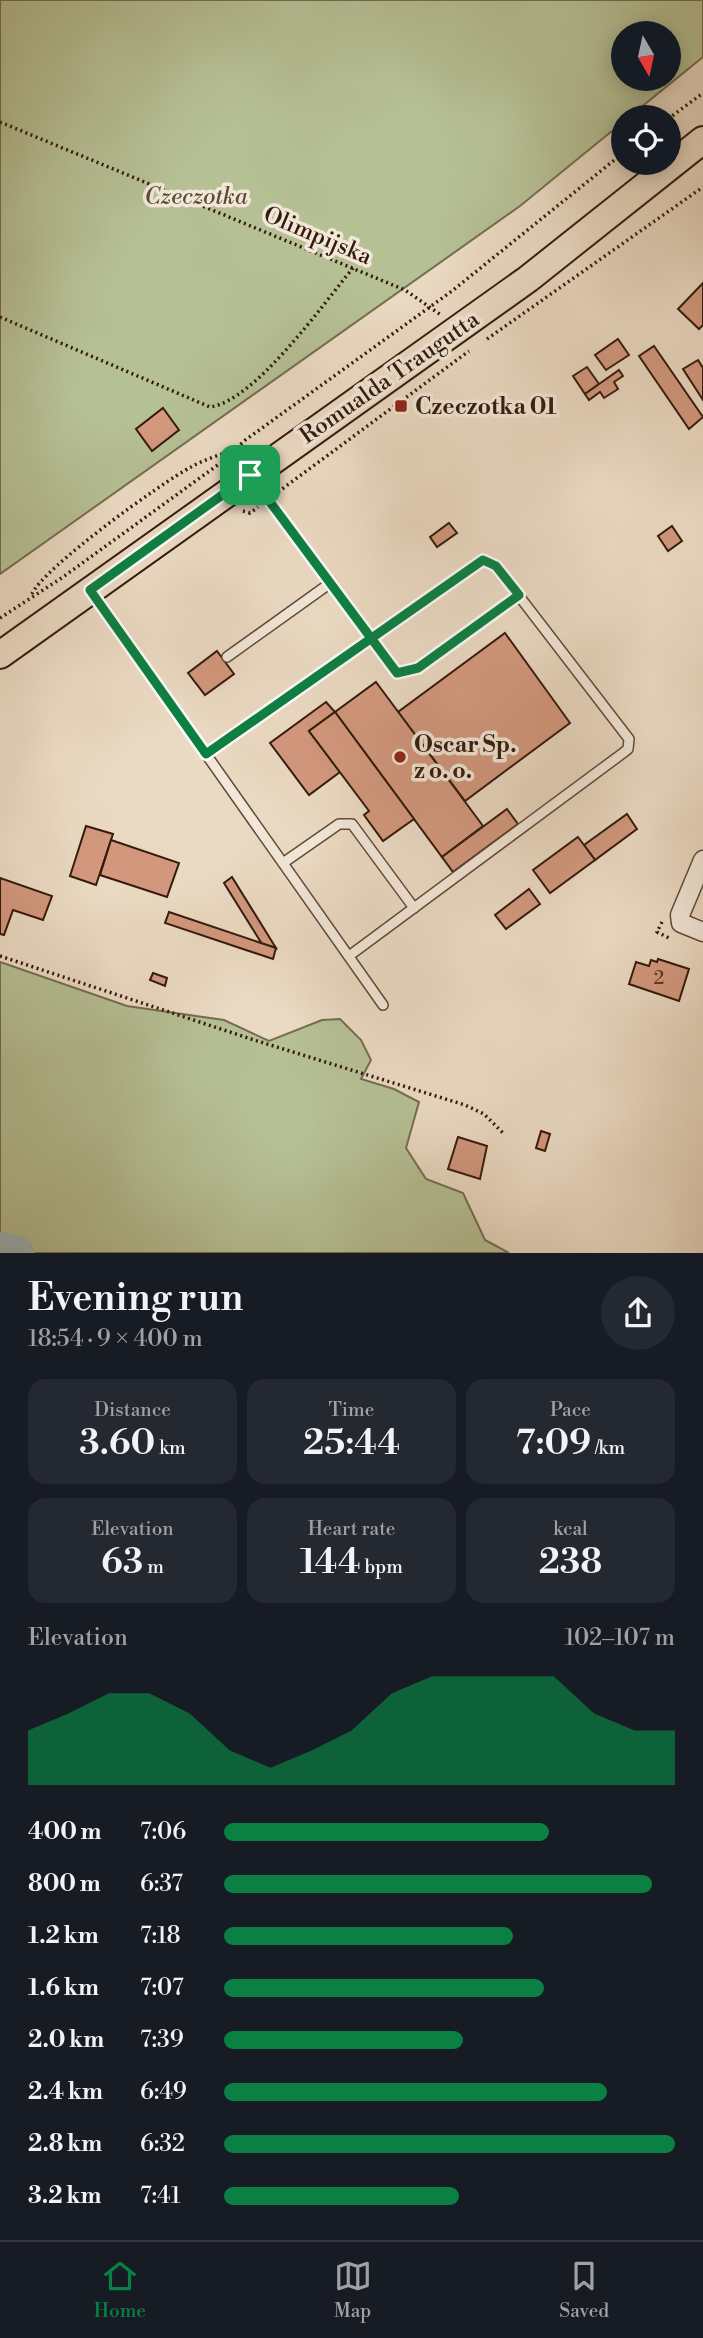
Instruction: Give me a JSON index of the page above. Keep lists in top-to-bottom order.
{
  "streets": {
    "main road": ["Romualda Traugutta"],
    "path": ["Olimpijska"]
  },
  "crossings": [
    ["Olimpijska", "Romualda Traugutta"]
  ],
  "parks": ["Czeczotka"],
  "places": {
    "transit": ["Czeczotka 01"],
    "other": ["Oscar Sp. z o. o."]
  },
  "house_numbers": ["2"],
  "north": "bottom",
  "page": {
    "heading": ["Evening run", "18:54 · 9 × 400 m"],
    "stats": [
      ["Distance", "3.60 km"],
      ["Time", "25:44"],
      ["Pace", "7:09 /km"],
      ["Elevation", "63 m"],
      ["Heart rate", "144 bpm"],
      ["kcal", "238"]
    ],
    "chart": ["Elevation", "102–107 m"],
    "list": [
      {
        "name": "400 m",
        "note": "7:06"
      },
      {
        "name": "800 m",
        "note": "6:37"
      },
      {
        "name": "1.2 km",
        "note": "7:18"
      },
      {
        "name": "1.6 km",
        "note": "7:07"
      },
      {
        "name": "2.0 km",
        "note": "7:39"
      },
      {
        "name": "2.4 km",
        "note": "6:49"
      },
      {
        "name": "2.8 km",
        "note": "6:32"
      },
      {
        "name": "3.2 km",
        "note": "7:41"
      }
    ],
    "tabs": ["Home", "Map", "Saved"]
  }
}
